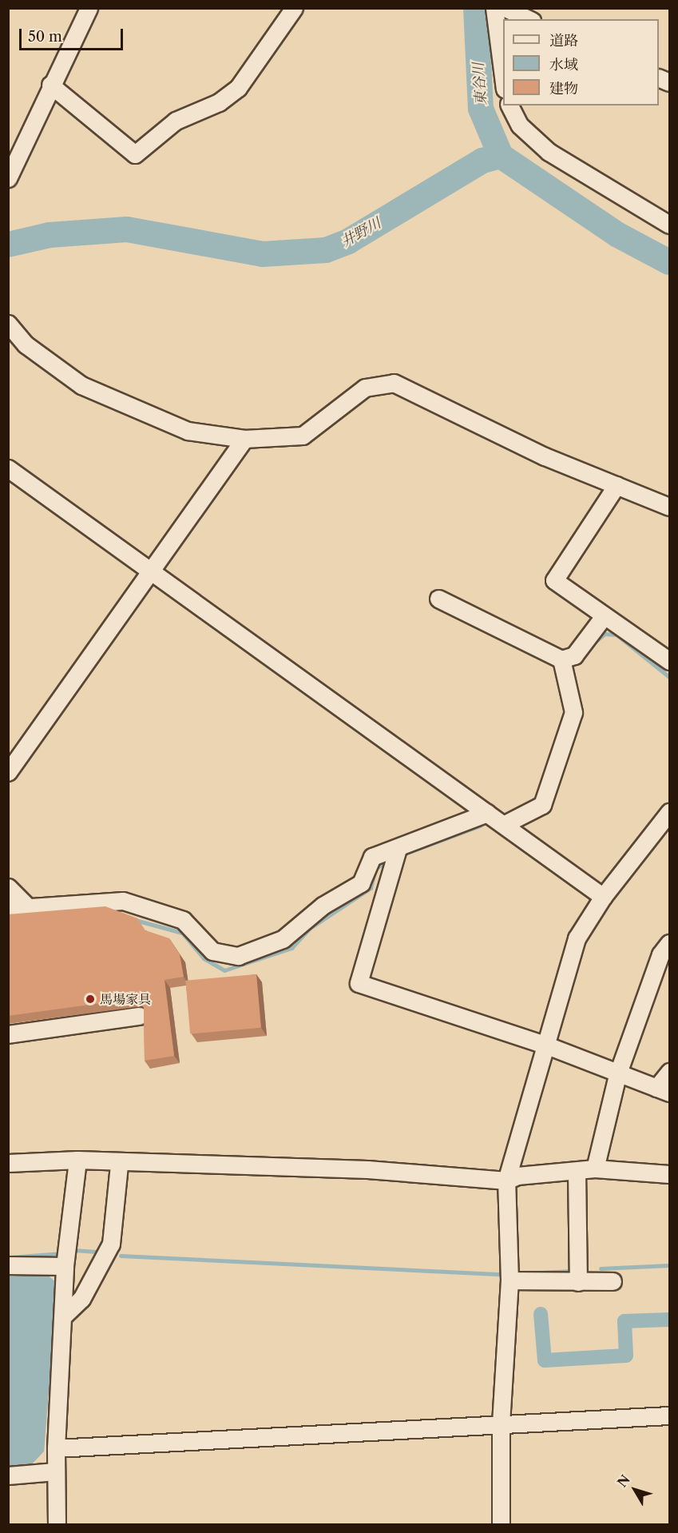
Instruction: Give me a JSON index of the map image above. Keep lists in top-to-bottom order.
{
  "water": ["東谷川", "井野川"],
  "places": ["馬場家具"],
  "legend": ["道路", "水域", "建物"],
  "scale_bar": "50 m",
  "north": "top left"
}
